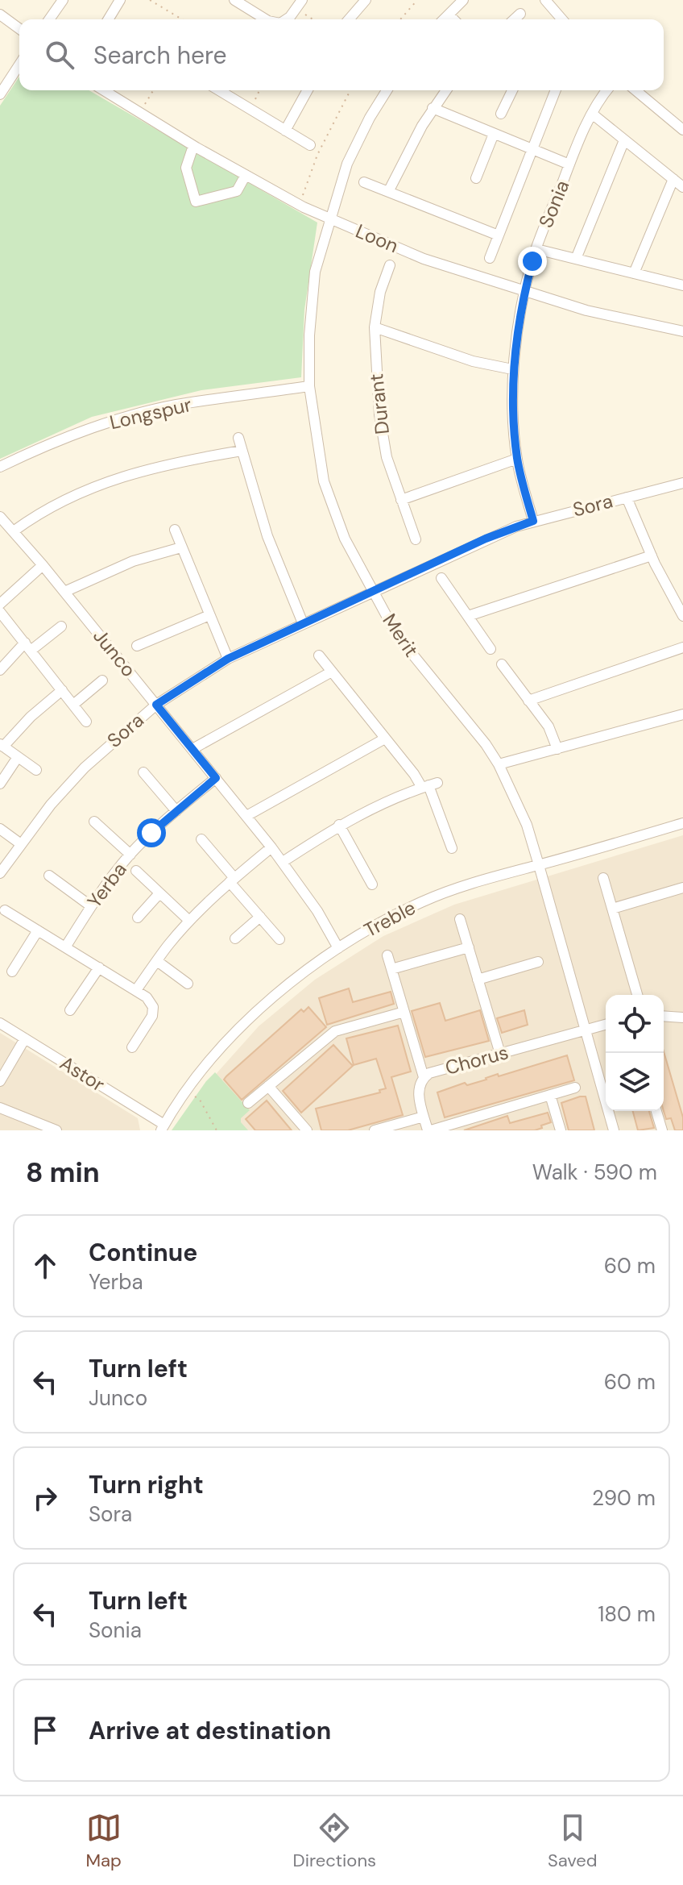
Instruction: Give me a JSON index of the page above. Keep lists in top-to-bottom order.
{
  "streets": {
    "street": [
      "Sonia",
      "Loon",
      "Durant",
      "Longspur",
      "Sora",
      "Merit",
      "Junco",
      "Yerba",
      "Treble",
      "Chorus",
      "Astor"
    ]
  },
  "crossings": [
    ["Sonia", "Loon"],
    ["Sonia", "Sora"],
    ["Loon", "Merit"],
    ["Longspur", "Merit"],
    ["Sora", "Merit"],
    ["Sora", "Junco"],
    ["Merit", "Treble"],
    ["Merit", "Chorus"],
    ["Junco", "Yerba"],
    ["Junco", "Treble"],
    ["Treble", "Astor"]
  ],
  "page": {
    "search": "Search here",
    "heading": ["8 min", "Walk · 590 m"],
    "list": [
      ["Continue", "Yerba", "60 m"],
      ["Turn left", "Junco", "60 m"],
      ["Turn right", "Sora", "290 m"],
      ["Turn left", "Sonia", "180 m"],
      "Arrive at destination"
    ],
    "nav": ["Map", "Directions", "Saved"]
  }
}
